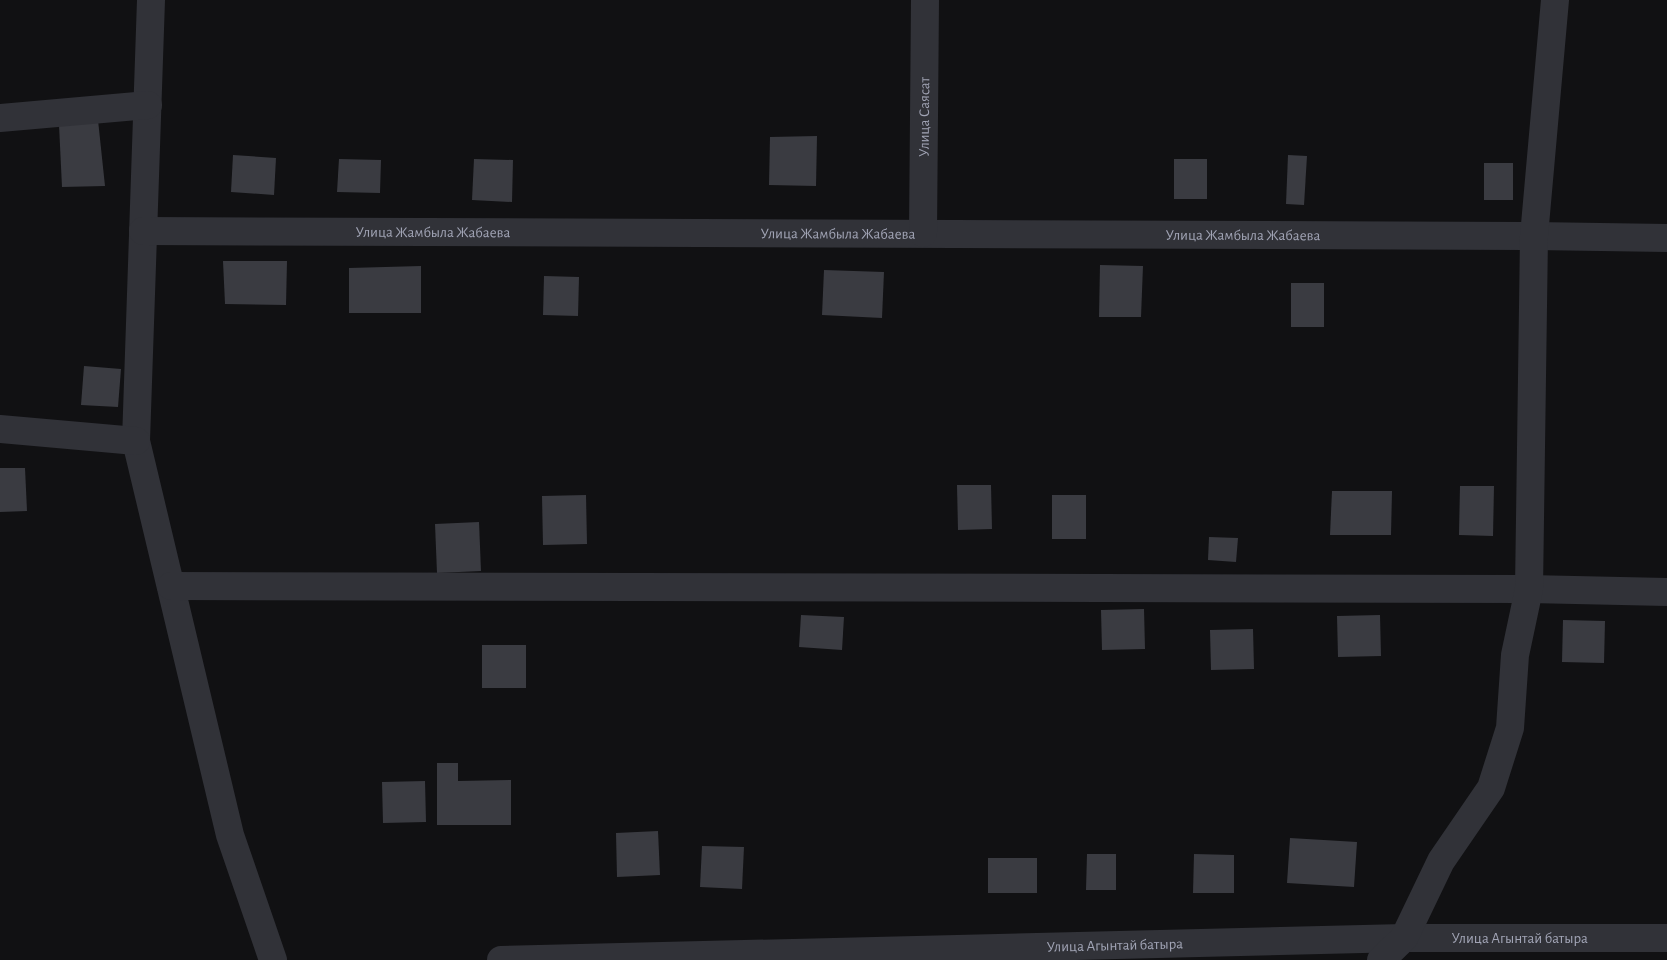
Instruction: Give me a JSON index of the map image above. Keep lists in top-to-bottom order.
{
  "streets": {
    "street": ["Улица Саясат", "Улица Жамбыла Жабаева", "Улица Агынтай батыра"]
  },
  "crossings": [
    ["Улица Саясат", "Улица Жамбыла Жабаева"]
  ]
}
